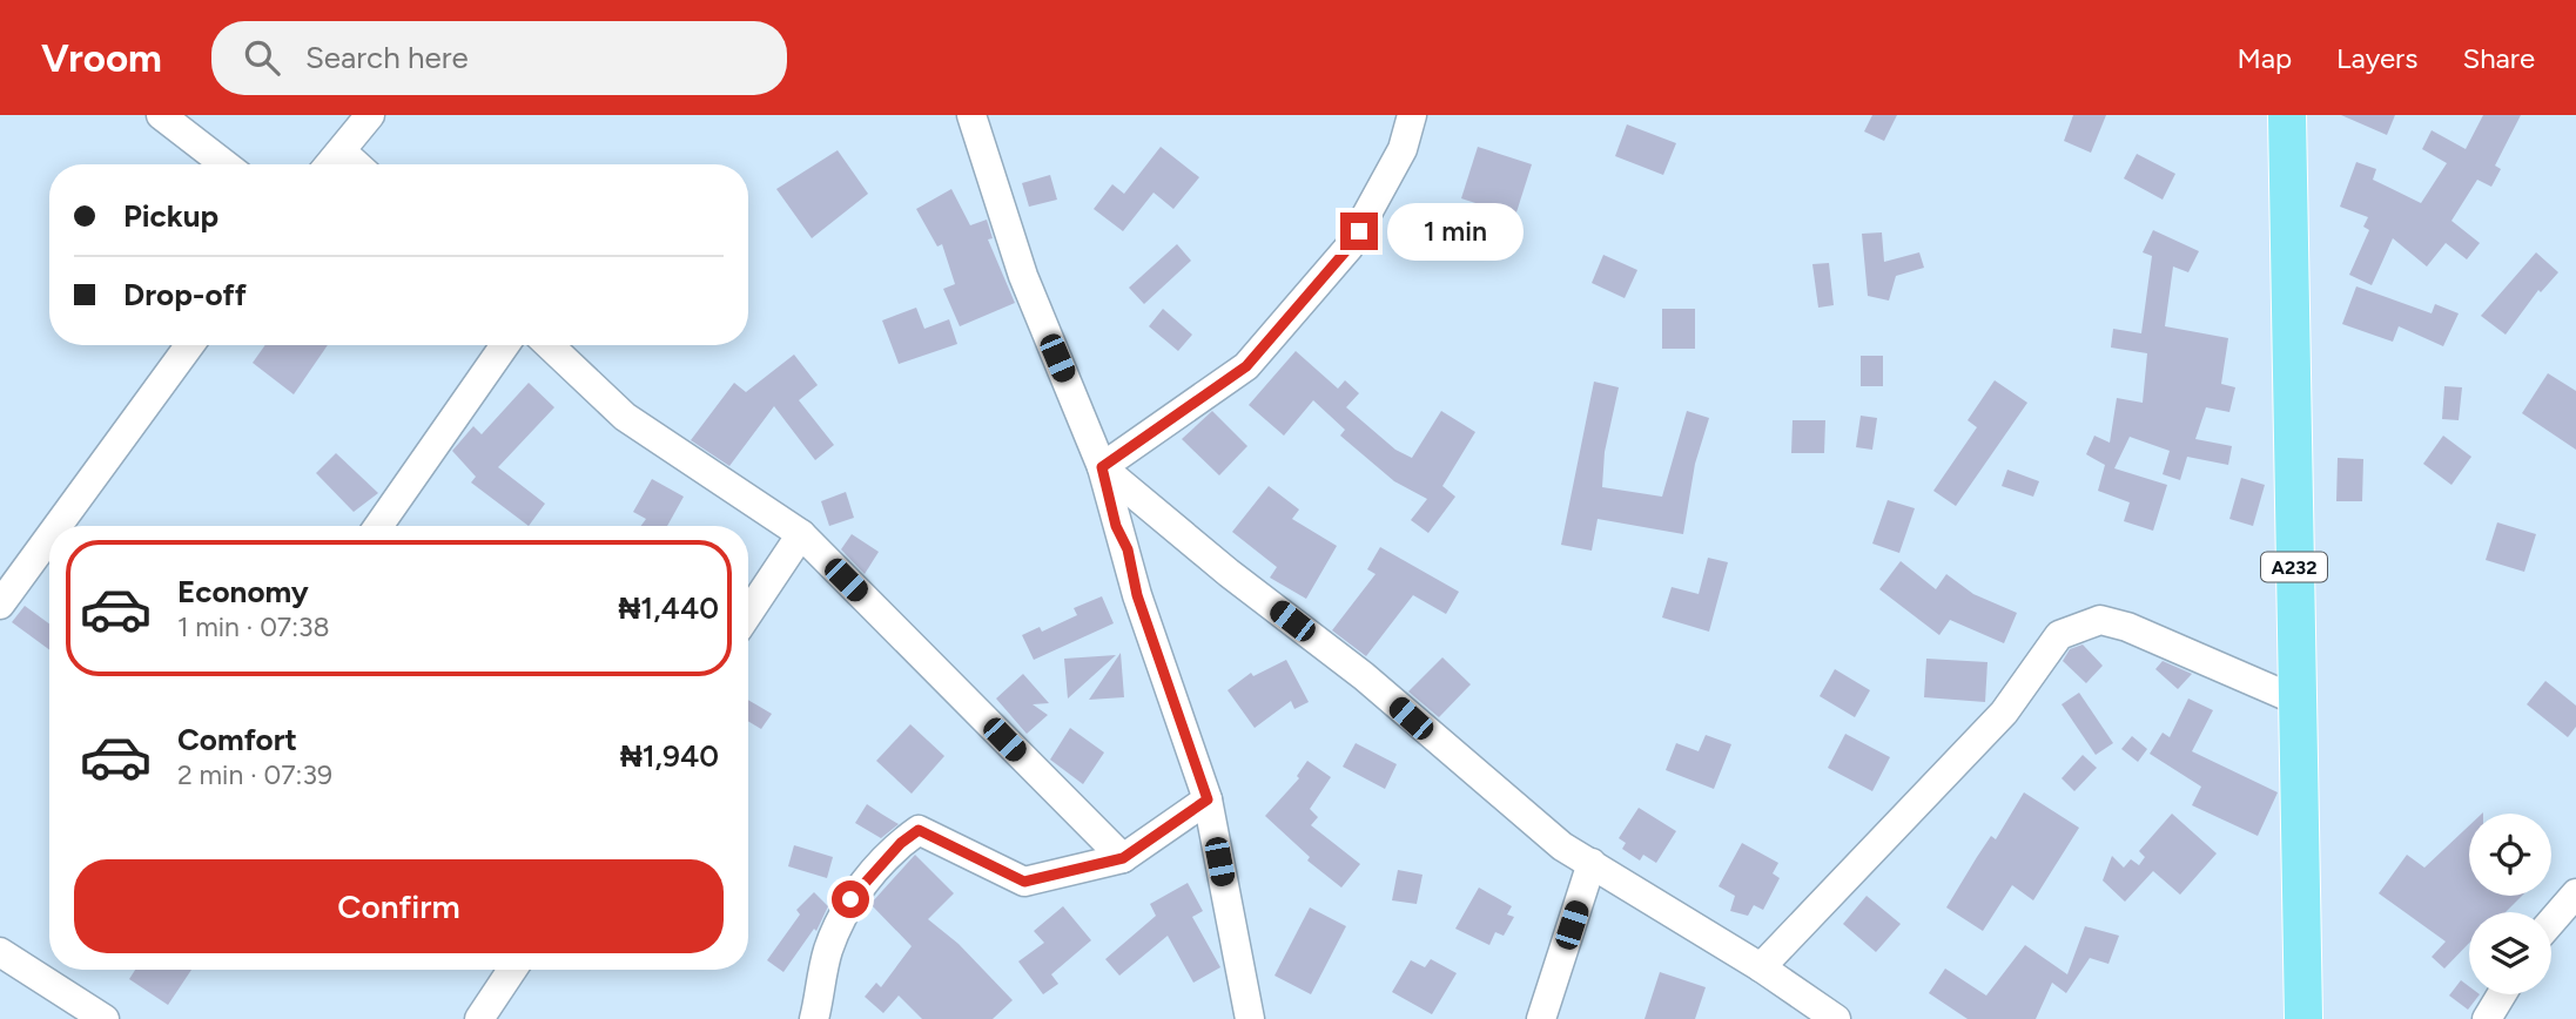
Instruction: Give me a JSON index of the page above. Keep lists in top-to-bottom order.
{
  "streets": {
    "main road": ["A232"]
  },
  "page": {
    "header": "Vroom",
    "search": "Search here",
    "nav": ["Map", "Layers", "Share"],
    "banner": ["Pickup", "Drop-off"],
    "bubble": "1 min",
    "list": [
      {
        "name": "Economy",
        "note": "1 min · 07:38",
        "value": "₦1,440"
      },
      {
        "name": "Comfort",
        "note": "2 min · 07:39",
        "value": "₦1,940"
      }
    ],
    "buttons": "Confirm"
  }
}
